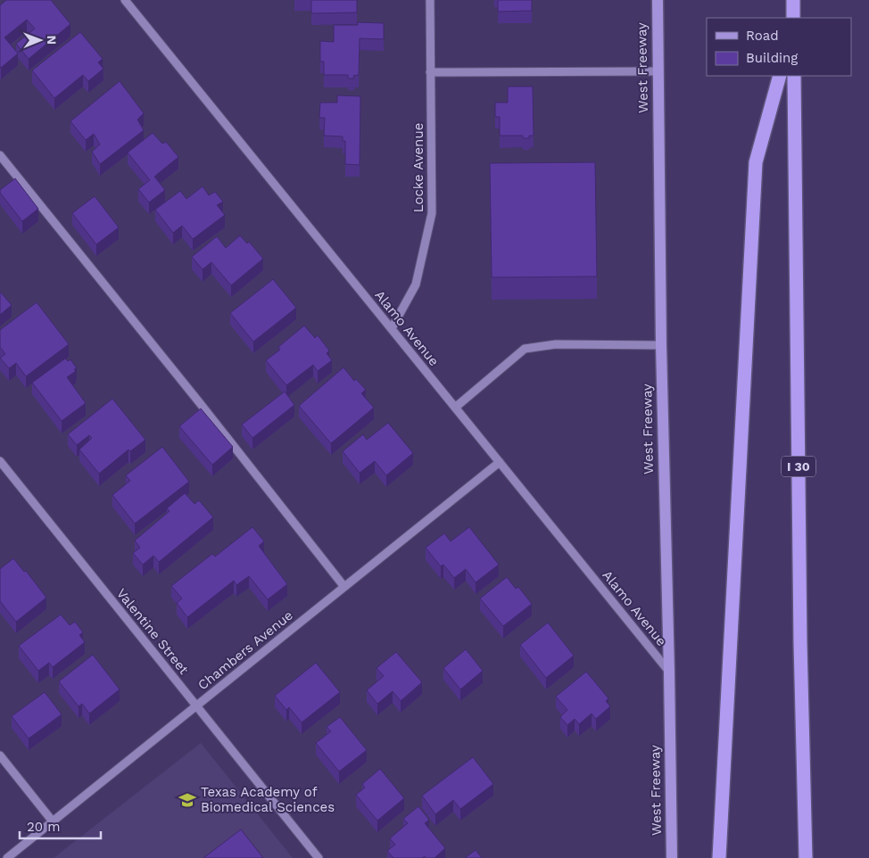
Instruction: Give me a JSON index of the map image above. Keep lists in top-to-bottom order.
{
  "streets": {
    "highway": ["I 30"],
    "main road": ["West Freeway"],
    "street": [
      "Locke Avenue",
      "Alamo Avenue",
      "Valentine Street",
      "Chambers Avenue"
    ]
  },
  "crossings": [
    ["West Freeway", "Alamo Avenue"],
    ["Locke Avenue", "Alamo Avenue"],
    ["Alamo Avenue", "Chambers Avenue"],
    ["Valentine Street", "Chambers Avenue"]
  ],
  "places": {
    "school or university": ["Texas Academy of Biomedical Sciences"]
  },
  "legend": ["Road", "Building"],
  "scale_bar": "20 m",
  "north": "right"
}
